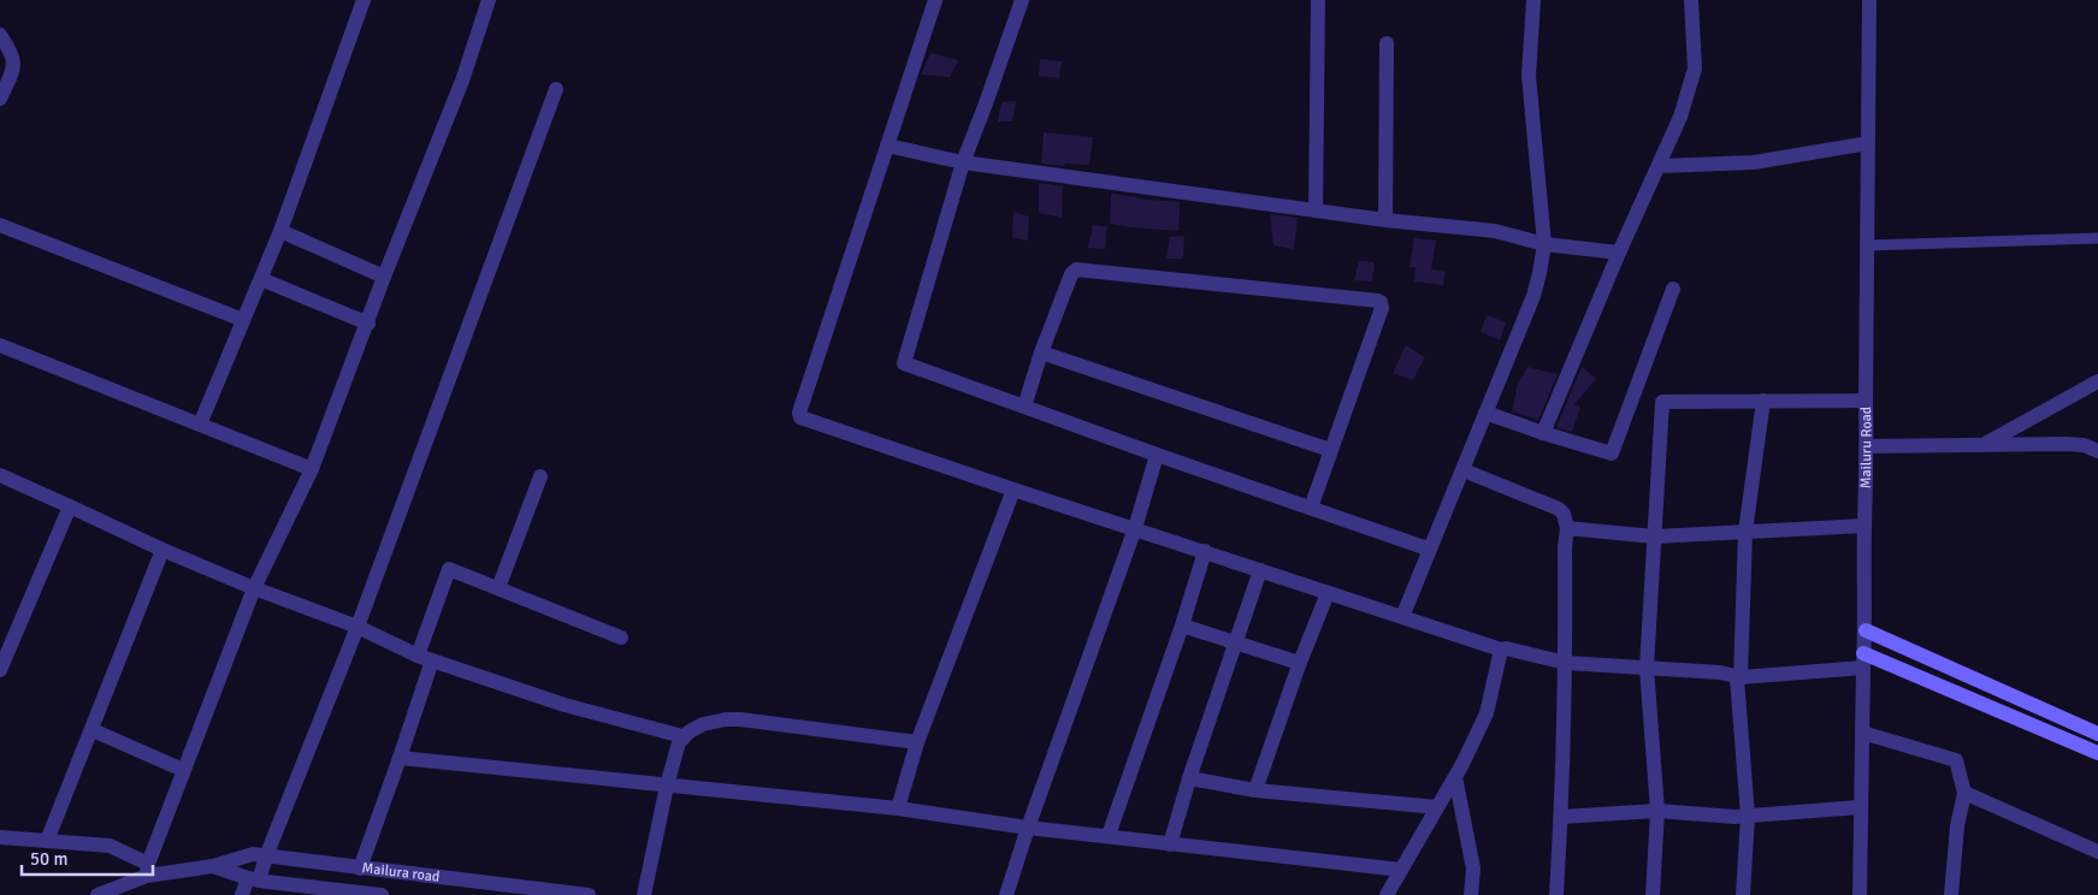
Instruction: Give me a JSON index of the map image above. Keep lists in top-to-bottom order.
{
  "streets": {
    "street": ["Mailuru Road", "Mailura road"]
  },
  "scale_bar": "50 m"
}
